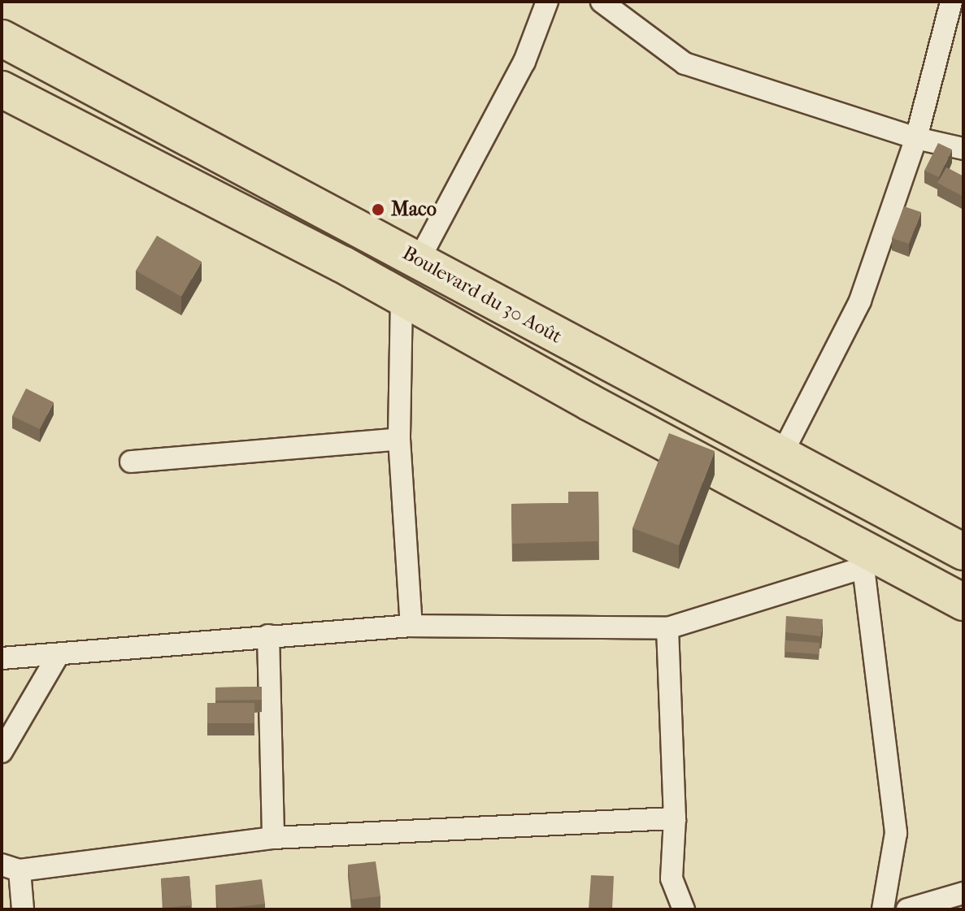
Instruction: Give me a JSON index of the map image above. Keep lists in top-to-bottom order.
{
  "streets": {
    "highway": ["Boulevard du 30 Août"]
  },
  "places": ["Maco"]
}
